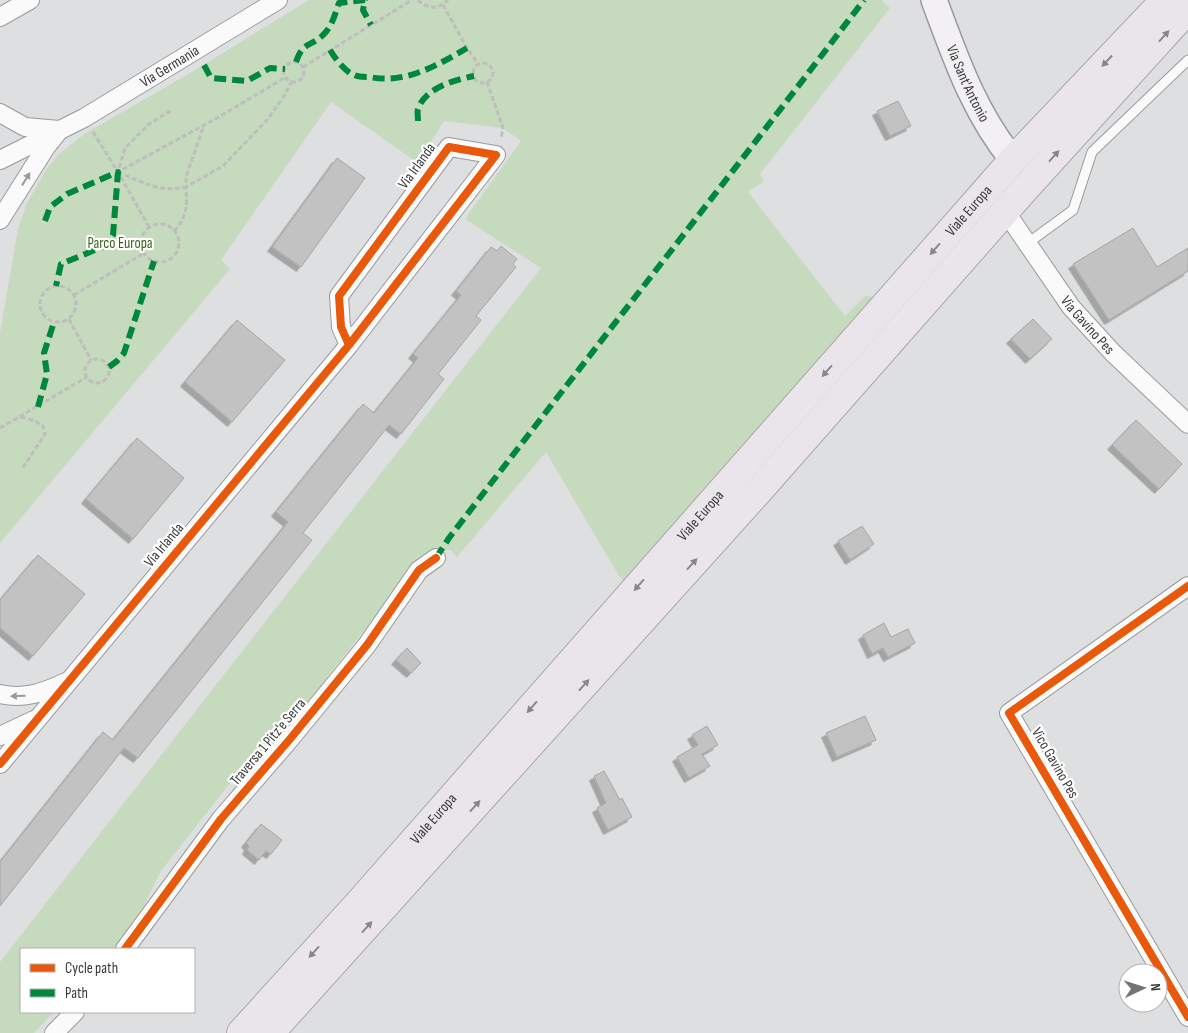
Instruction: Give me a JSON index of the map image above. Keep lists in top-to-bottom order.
{
  "streets": {
    "main road": ["Viale Europa"],
    "street": [
      "Via Germania",
      "Via Sant'Antonio",
      "Via Irlanda",
      "Via Gavino Pes",
      "Traversa 1 Pitz'e Serra",
      "Vico Gavino Pes"
    ]
  },
  "crossings": [
    ["Via Sant'Antonio", "Viale Europa"],
    ["Viale Europa", "Via Gavino Pes"]
  ],
  "parks": ["Parco Europa"],
  "legend": ["Cycle path", "Path"],
  "north": "right"
}
